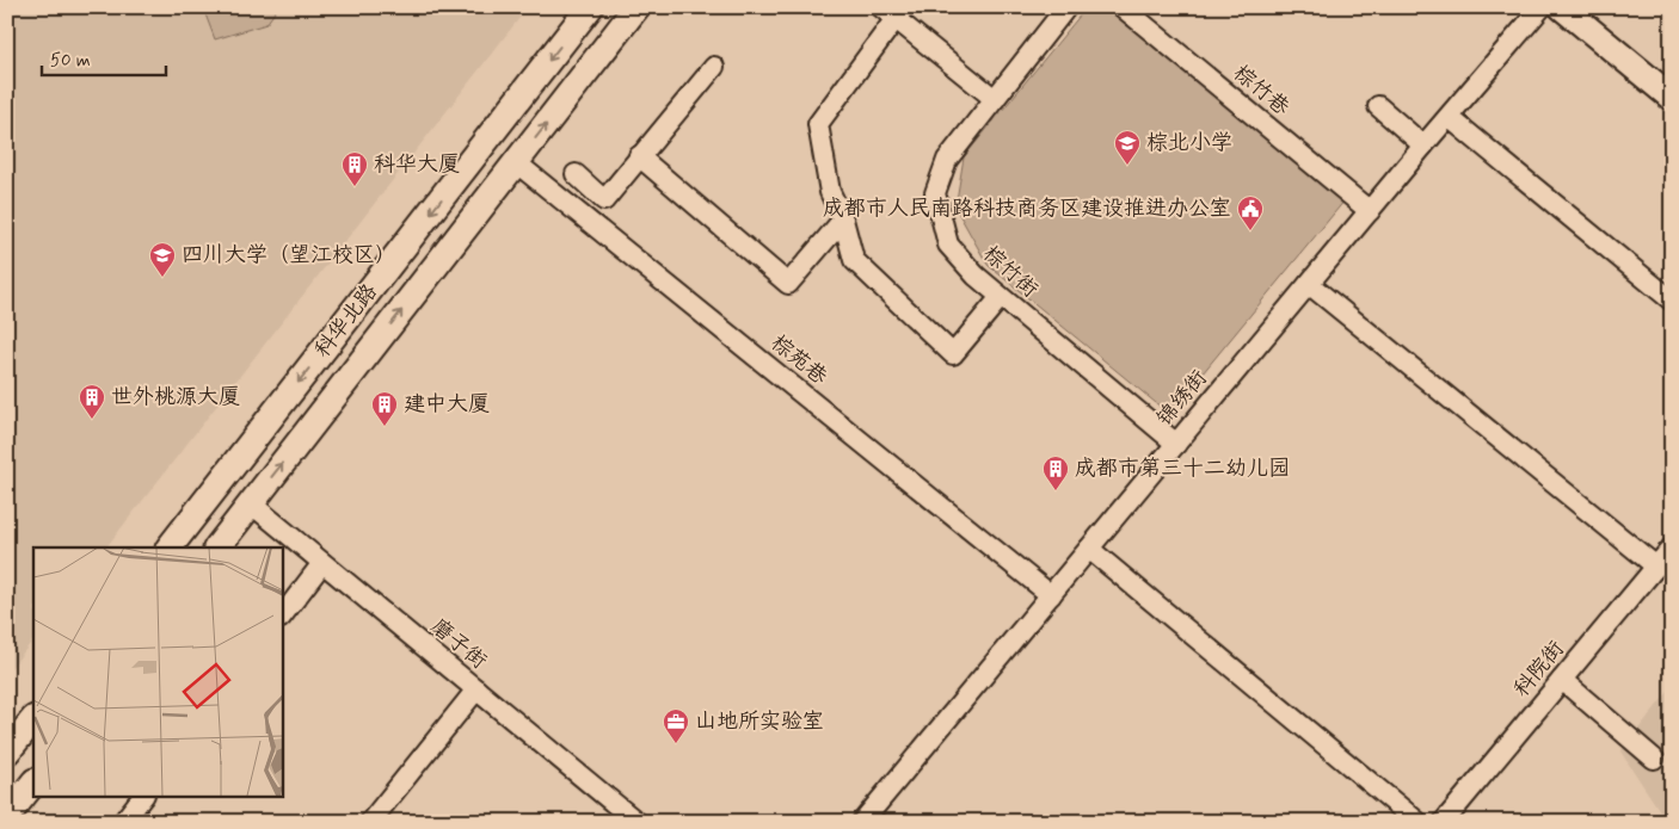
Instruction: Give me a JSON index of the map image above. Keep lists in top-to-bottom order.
{
  "streets": {
    "main road": ["科华北路"],
    "street": [
      "棕竹巷",
      "棕竹街",
      "棕苑巷",
      "锦绣街",
      "磨子街",
      "科院街"
    ]
  },
  "crossings": [
    ["棕竹巷", "锦绣街"],
    ["棕竹街", "锦绣街"],
    ["科华北路", "棕苑巷"],
    ["科华北路", "磨子街"],
    ["棕苑巷", "锦绣街"]
  ],
  "places": {
    "school or university": ["棕北小学", "四川大学（望江校区）"],
    "building": [
      "科华大厦",
      "世外桃源大厦",
      "建中大厦",
      "成都市第三十二幼儿园"
    ],
    "public building": ["成都市人民南路科技商务区建设推进办公室"],
    "office": ["山地所实验室"]
  },
  "scale_bar": "50 m"
}
